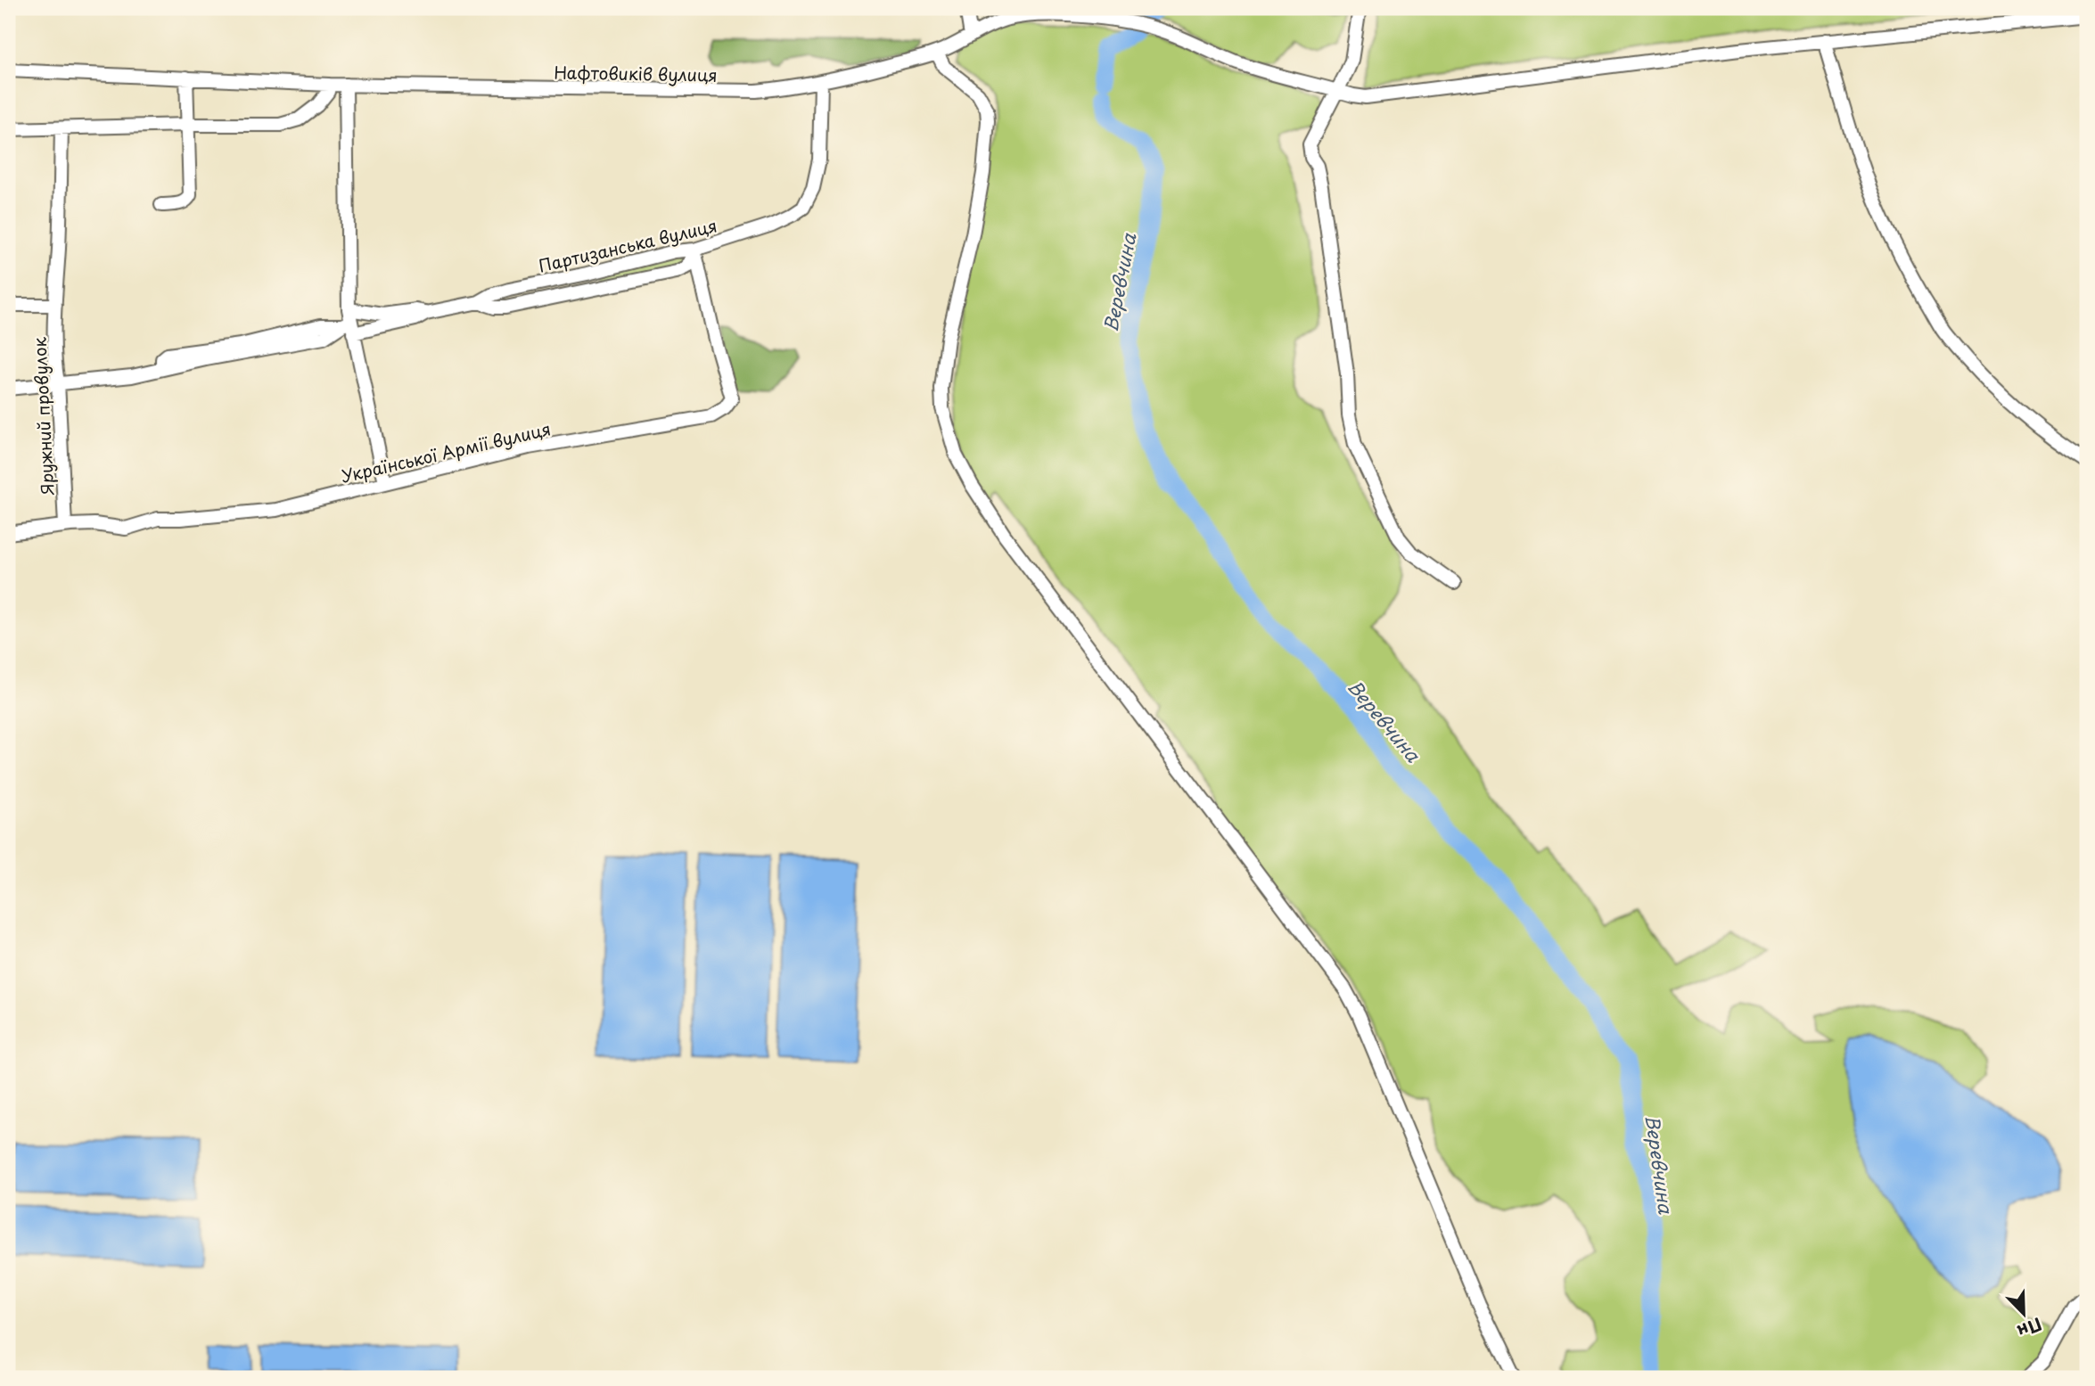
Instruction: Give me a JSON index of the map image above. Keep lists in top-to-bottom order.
{
  "streets": {
    "street": [
      "Нафтовиків вулиця",
      "Партизанська вулиця",
      "Яружний провулок",
      "Української Армії вулиця"
    ]
  },
  "crossings": [
    ["Нафтовиків вулиця", "Партизанська вулиця"],
    ["Партизанська вулиця", "Яружний провулок"],
    ["Партизанська вулиця", "Української Армії вулиця"],
    ["Яружний провулок", "Української Армії вулиця"]
  ],
  "water": ["Веревчина"],
  "north": "bottom right"
}
